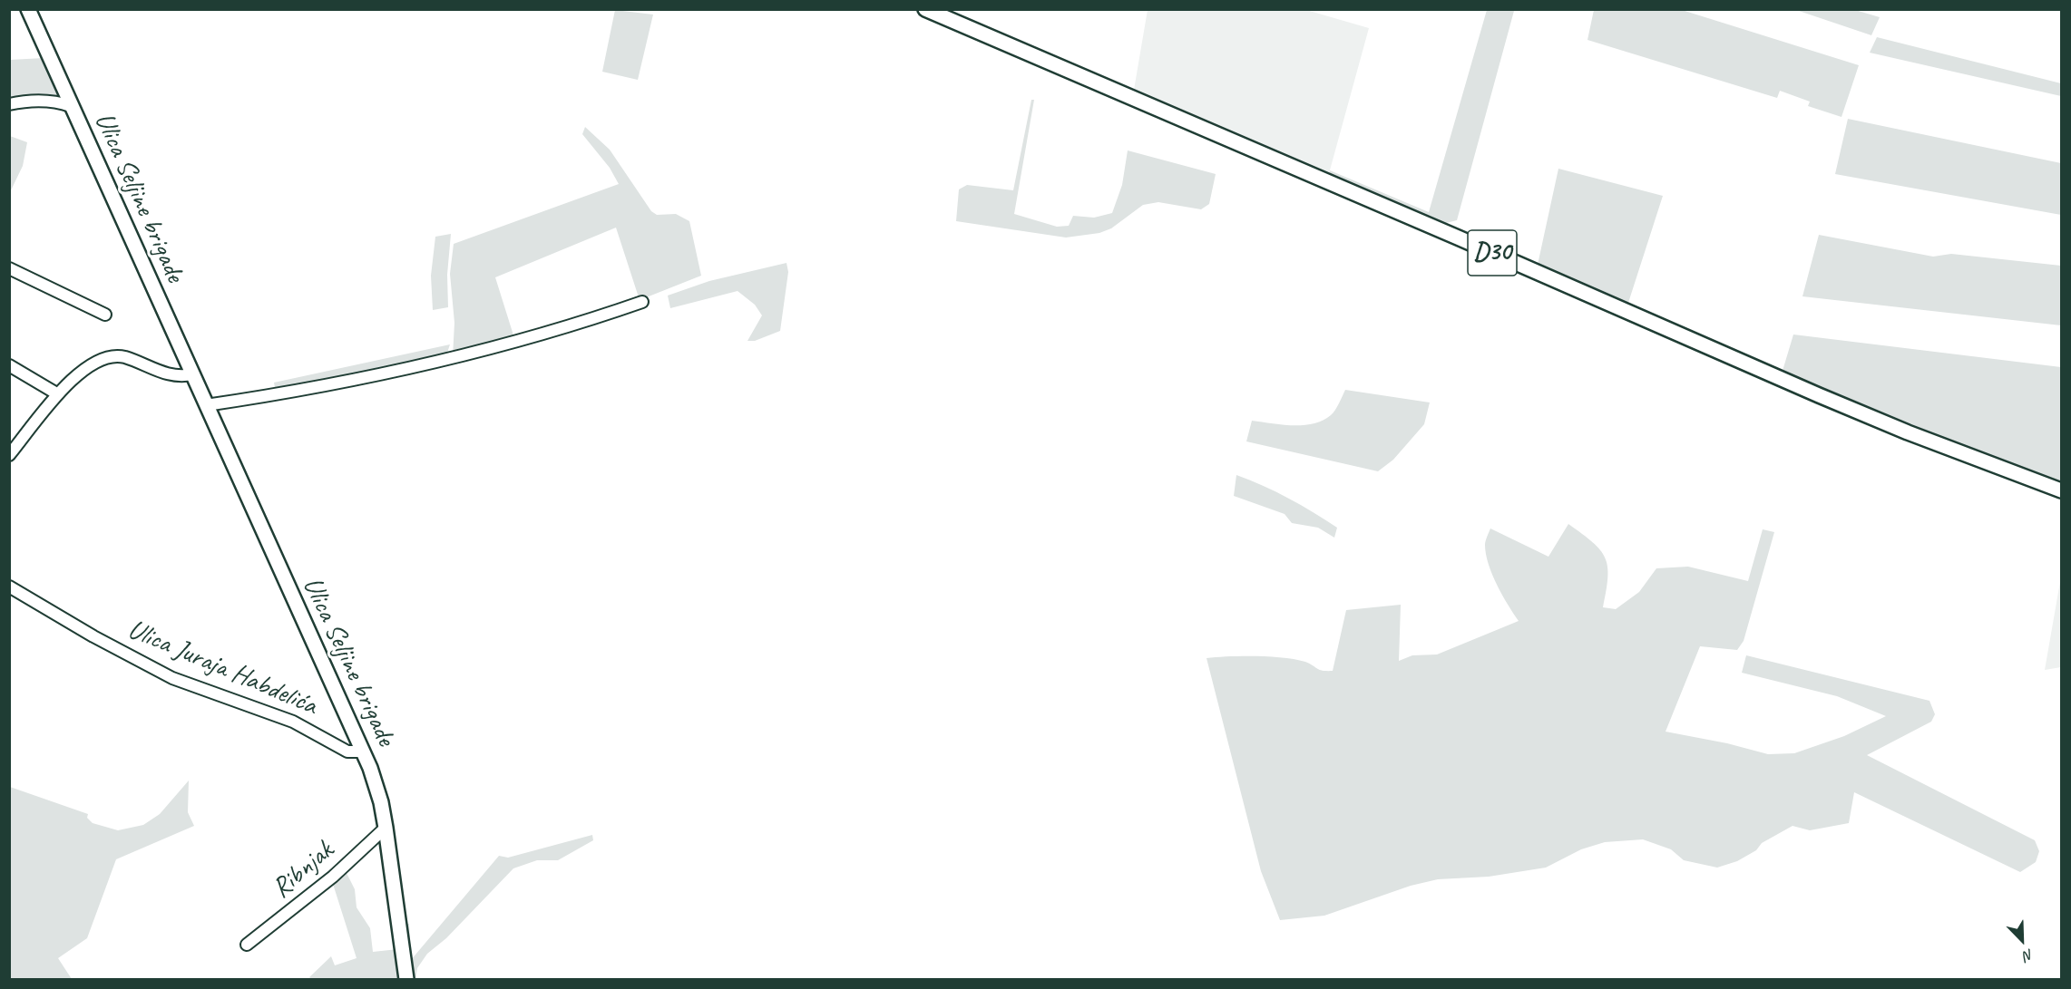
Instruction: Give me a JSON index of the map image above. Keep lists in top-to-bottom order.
{
  "streets": {
    "main road": ["Ulica Seljine brigade", "D30"],
    "street": ["Ulica Juraja Habdelića", "Ribnjak"]
  },
  "crossings": [
    ["Ulica Seljine brigade", "Ulica Juraja Habdelića"],
    ["Ulica Seljine brigade", "Ribnjak"]
  ],
  "north": "bottom right"
}
